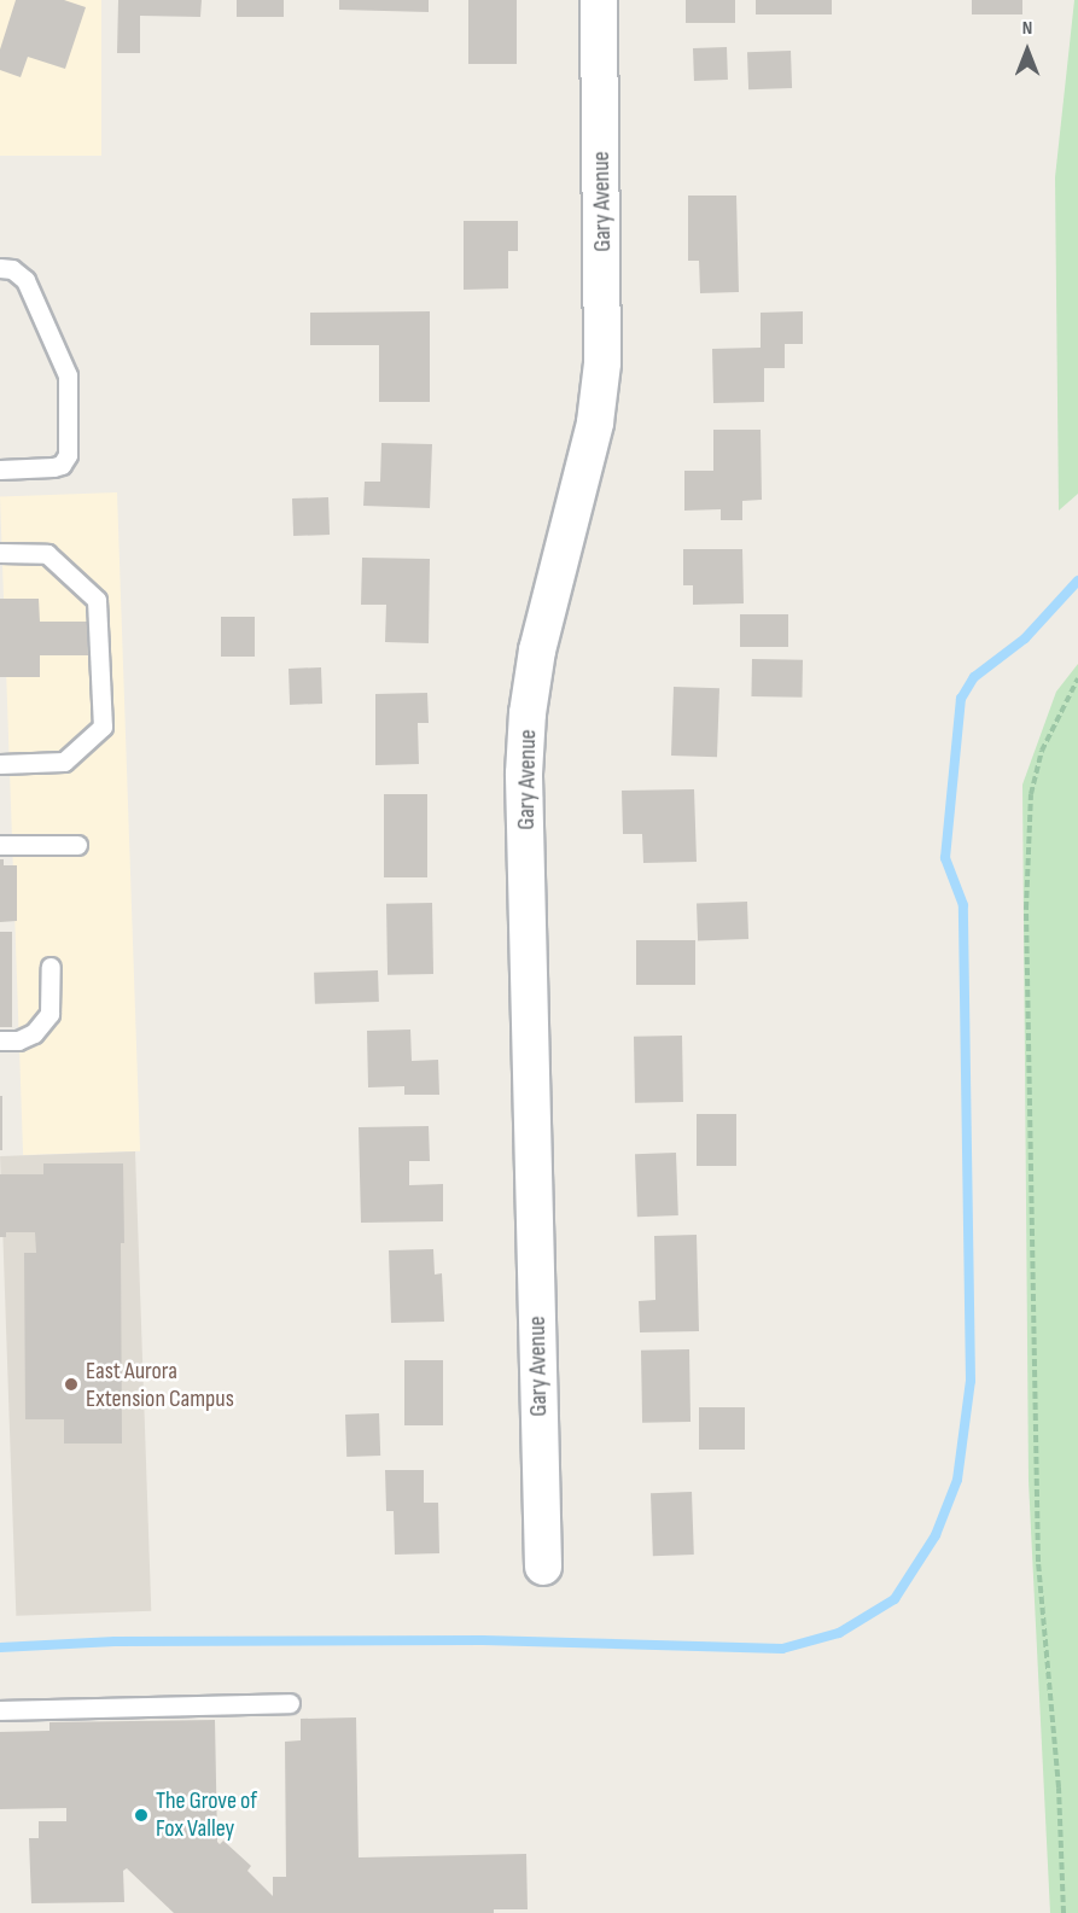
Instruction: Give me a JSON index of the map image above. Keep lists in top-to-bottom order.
{
  "streets": {
    "street": ["Gary Avenue"]
  },
  "places": ["East Aurora Extension Campus", "The Grove of Fox Valley"],
  "north": "top"
}
